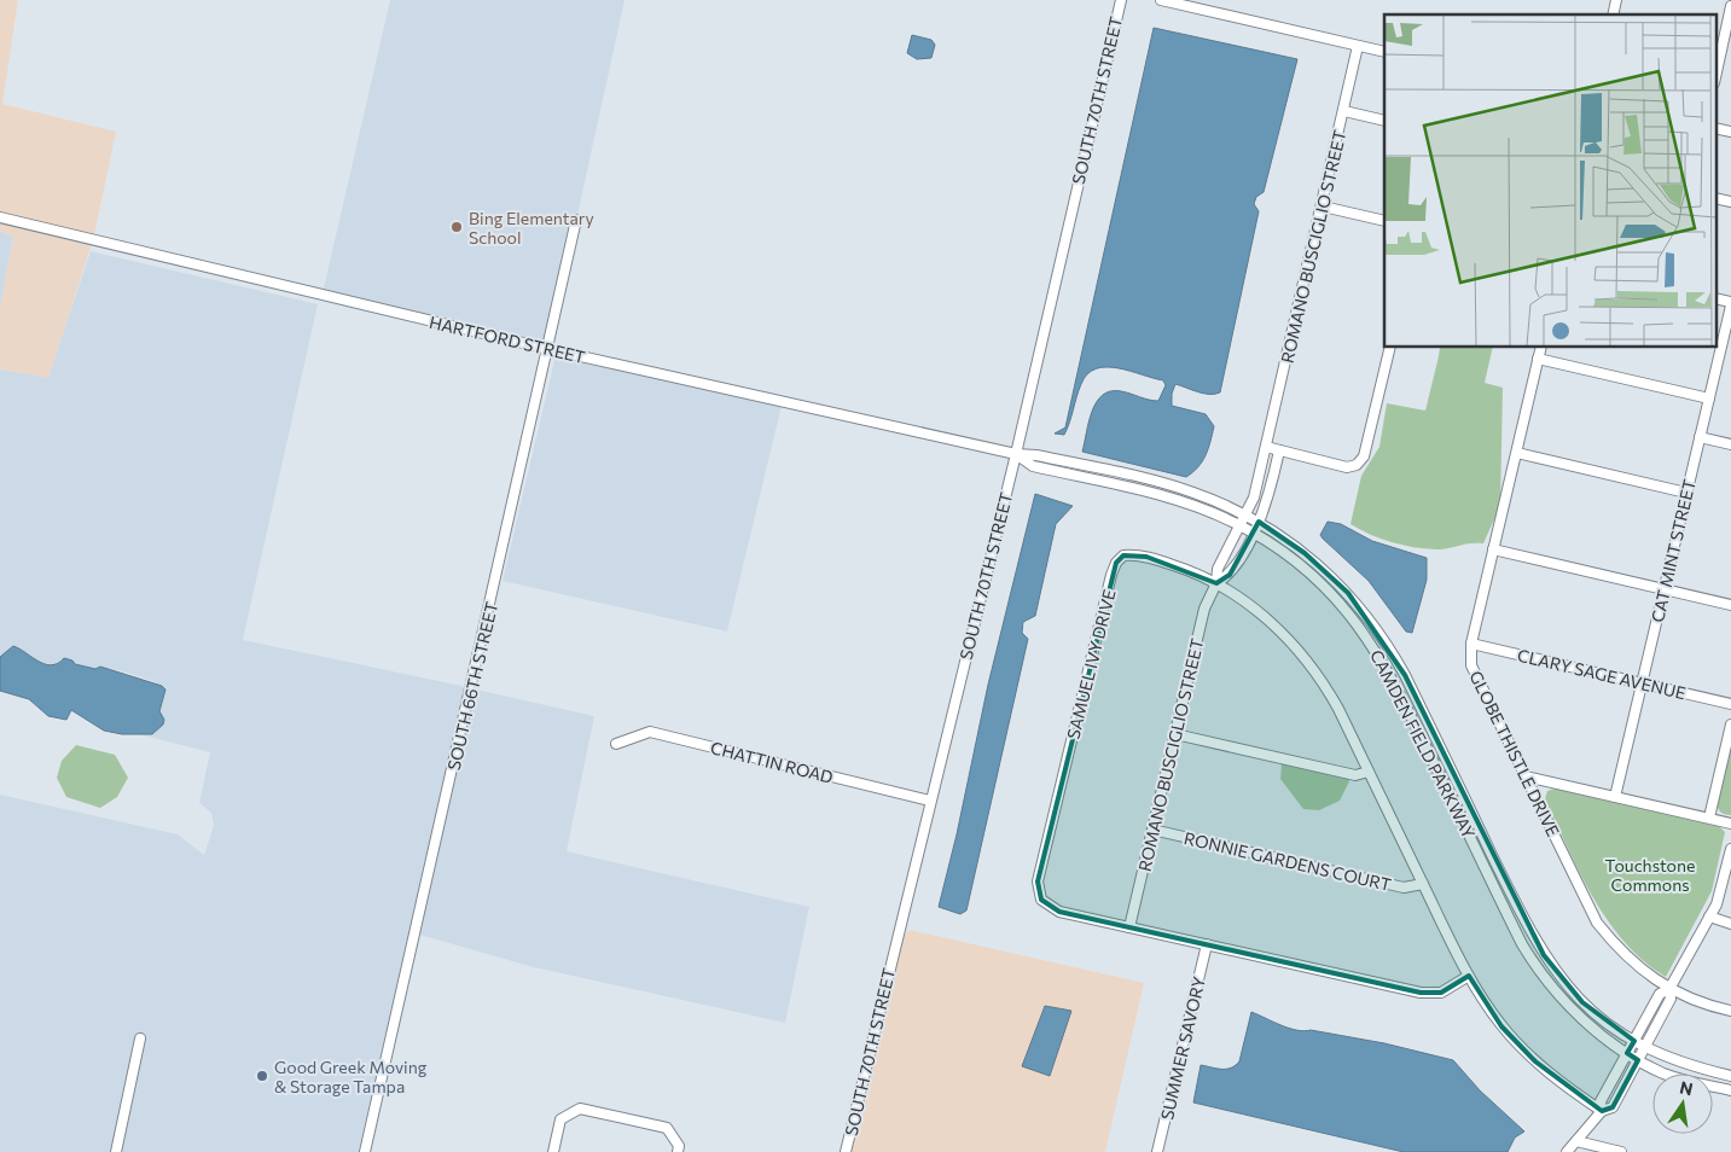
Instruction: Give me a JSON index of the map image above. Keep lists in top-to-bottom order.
{
  "streets": {
    "street": [
      "SOUTH 70TH STREET",
      "ROMANO BUSCIGLIO STREET",
      "HARTFORD STREET",
      "CAT MINT STREET",
      "SAMUEL IVY DRIVE",
      "CLARY SAGE AVENUE",
      "SOUTH 66TH STREET",
      "CAMDEN FIELD PARKWAY",
      "GLOBE THISTLE DRIVE",
      "CHATTIN ROAD",
      "RONNIE GARDENS COURT",
      "SUMMER SAVORY"
    ]
  },
  "crossings": [
    ["SOUTH 70TH STREET", "HARTFORD STREET"],
    ["SOUTH 70TH STREET", "CAMDEN FIELD PARKWAY"],
    ["SOUTH 70TH STREET", "CHATTIN ROAD"],
    ["ROMANO BUSCIGLIO STREET", "SAMUEL IVY DRIVE"],
    ["ROMANO BUSCIGLIO STREET", "CAMDEN FIELD PARKWAY"],
    ["ROMANO BUSCIGLIO STREET", "RONNIE GARDENS COURT"],
    ["HARTFORD STREET", "SOUTH 66TH STREET"],
    ["HARTFORD STREET", "CAMDEN FIELD PARKWAY"],
    ["CAT MINT STREET", "CLARY SAGE AVENUE"],
    ["SAMUEL IVY DRIVE", "RONNIE GARDENS COURT"],
    ["SAMUEL IVY DRIVE", "SUMMER SAVORY"],
    ["CLARY SAGE AVENUE", "GLOBE THISTLE DRIVE"]
  ],
  "parks": ["Touchstone Commons"],
  "places": ["Bing Elementary School", "Good Greek Moving & Storage Tampa"],
  "north": "top"
}
